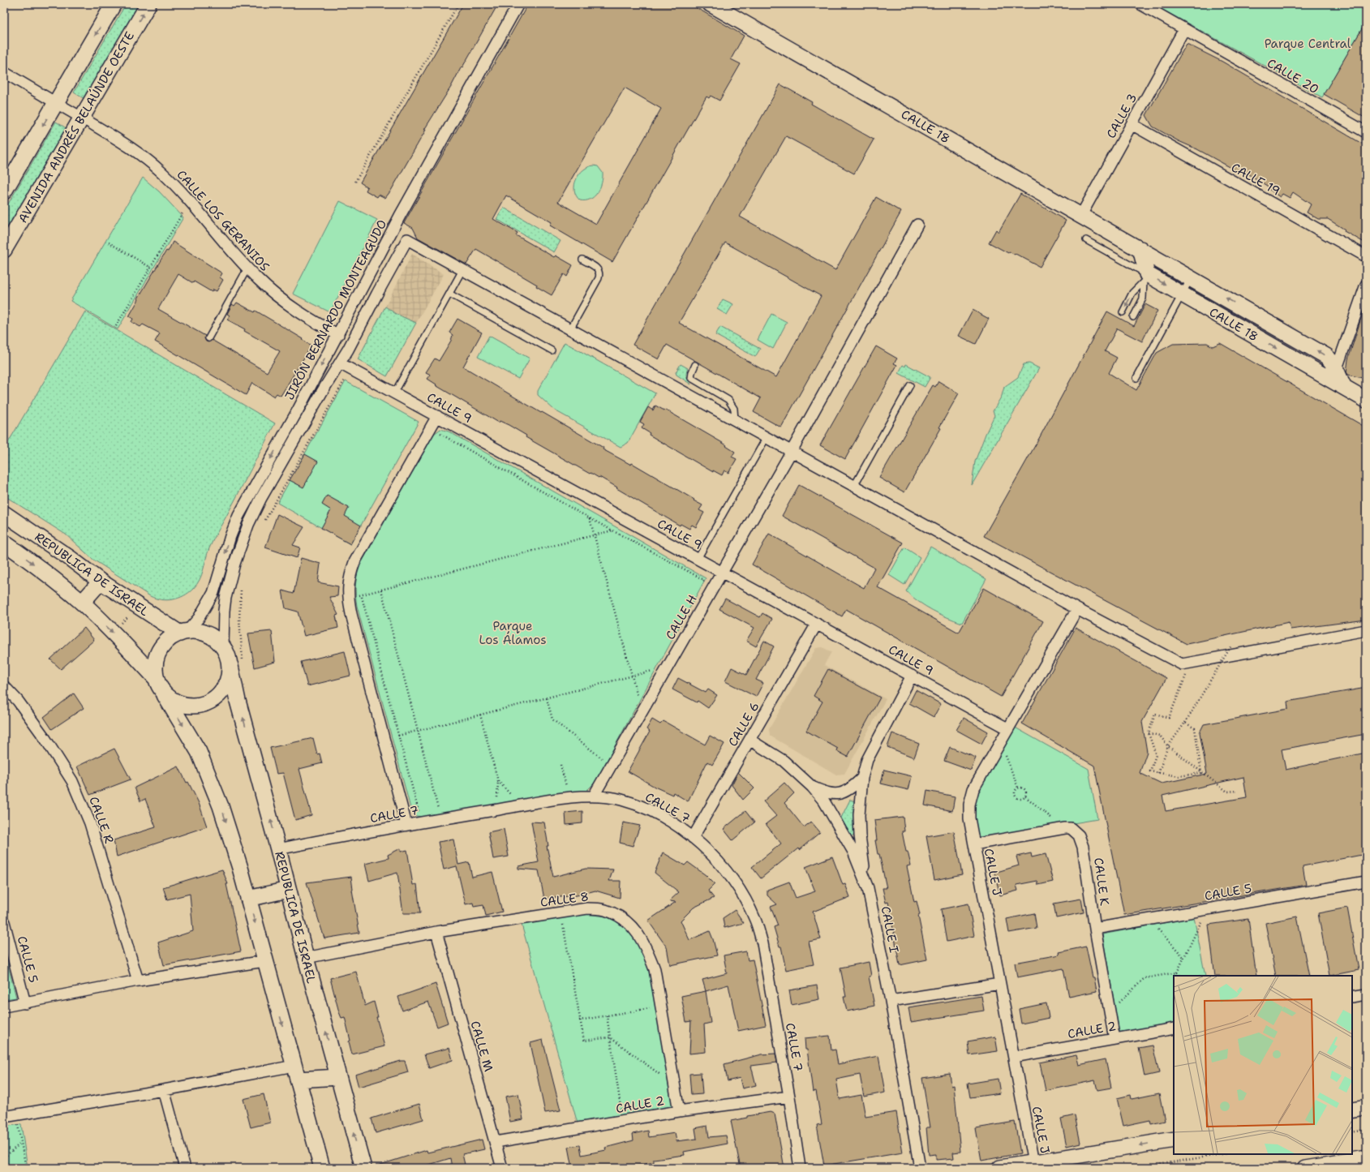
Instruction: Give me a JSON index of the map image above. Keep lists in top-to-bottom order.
{
  "streets": {
    "street": [
      "CALLE 20",
      "CALLE 3",
      "CALLE 18",
      "AVENIDA ANDRÉS BELAÚNDE OESTE",
      "CALLE 19",
      "CALLE LOS GERANIOS",
      "JIRÓN BERNARDO MONTEAGUDO",
      "CALLE 9",
      "REPUBLICA DE ISRAEL",
      "CALLE H",
      "CALLE 6",
      "CALLE 7",
      "CALLE R",
      "CALLE J",
      "CALLE K",
      "CALLE 5",
      "CALLE 8",
      "CALLE I",
      "CALLE 2",
      "CALLE M"
    ]
  },
  "crossings": [
    ["CALLE 20", "CALLE 3"],
    ["CALLE 3", "CALLE 18"],
    ["CALLE 3", "CALLE 19"],
    ["AVENIDA ANDRÉS BELAÚNDE OESTE", "CALLE LOS GERANIOS"],
    ["CALLE LOS GERANIOS", "JIRÓN BERNARDO MONTEAGUDO"],
    ["JIRÓN BERNARDO MONTEAGUDO", "CALLE 9"],
    ["JIRÓN BERNARDO MONTEAGUDO", "REPUBLICA DE ISRAEL"],
    ["CALLE 9", "CALLE H"],
    ["CALLE 9", "CALLE 6"],
    ["CALLE 9", "CALLE J"],
    ["REPUBLICA DE ISRAEL", "CALLE 7"],
    ["REPUBLICA DE ISRAEL", "CALLE 8"],
    ["CALLE H", "CALLE 7"],
    ["CALLE 6", "CALLE 7"],
    ["CALLE 6", "CALLE I"],
    ["CALLE 7", "CALLE 2"],
    ["CALLE J", "CALLE 2"],
    ["CALLE K", "CALLE 5"],
    ["CALLE K", "CALLE 2"],
    ["CALLE 8", "CALLE 2"],
    ["CALLE 8", "CALLE M"],
    ["CALLE 2", "CALLE M"]
  ],
  "parks": ["Parque Central", "Parque Los Álamos"]
}
